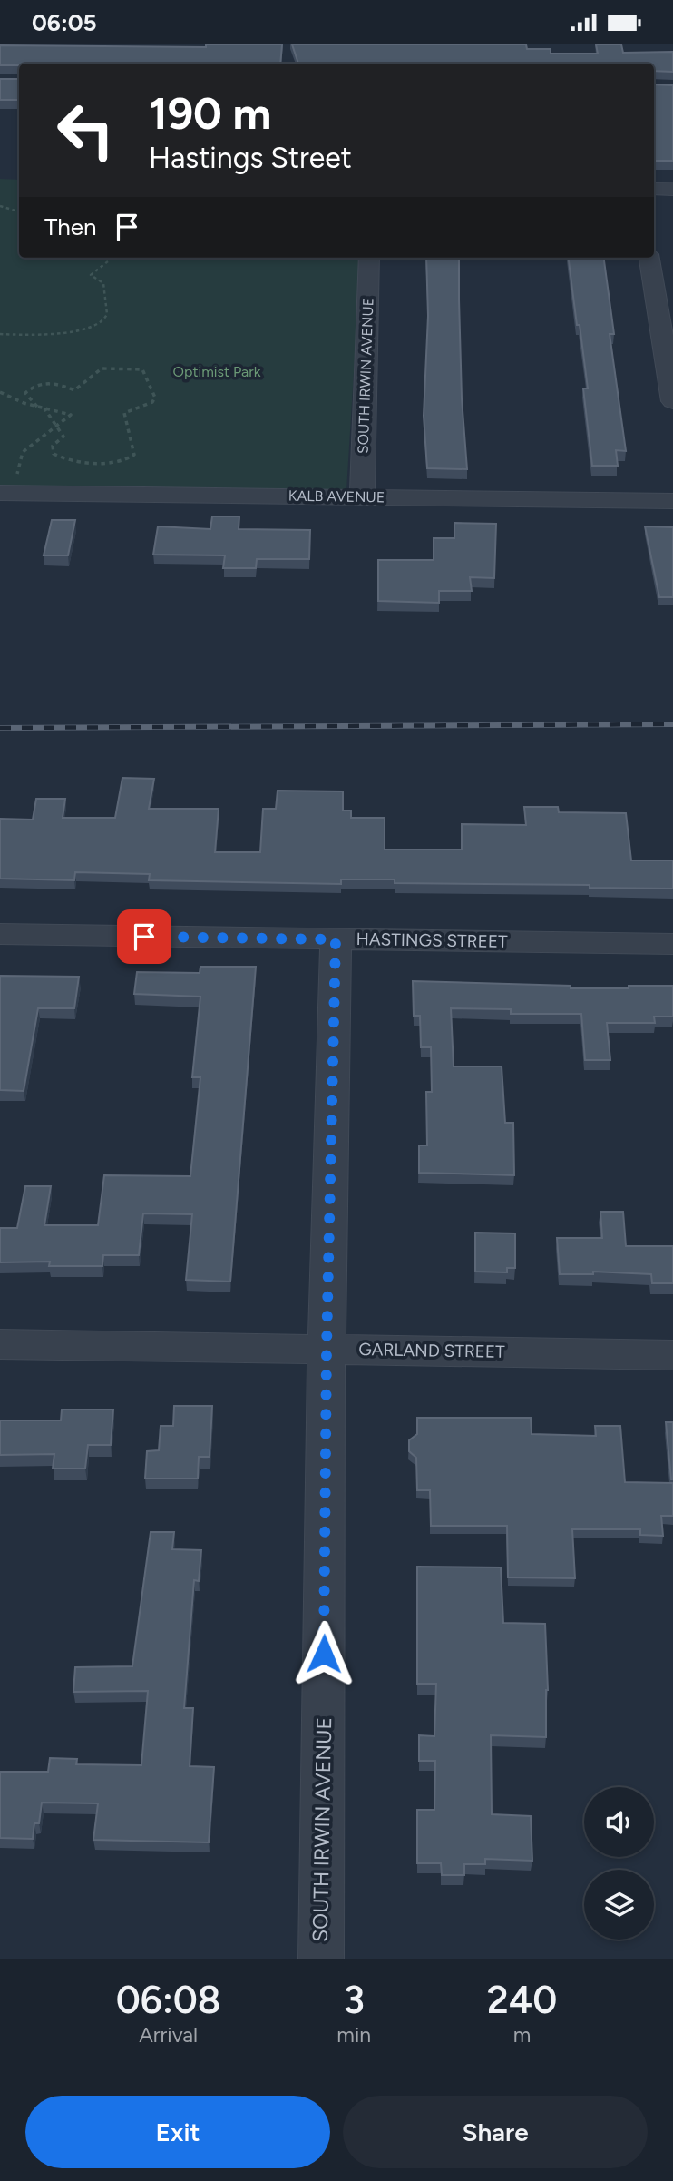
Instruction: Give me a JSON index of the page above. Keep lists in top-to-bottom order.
{
  "streets": {
    "street": [
      "SOUTH IRWIN AVENUE",
      "KALB AVENUE",
      "HASTINGS STREET",
      "GARLAND STREET"
    ]
  },
  "crossings": [
    ["SOUTH IRWIN AVENUE", "KALB AVENUE"],
    ["SOUTH IRWIN AVENUE", "HASTINGS STREET"],
    ["SOUTH IRWIN AVENUE", "GARLAND STREET"]
  ],
  "parks": ["Optimist Park"],
  "page": {
    "status": "06:05",
    "turn": ["190 m", "Hastings Street"],
    "then": "Then",
    "eta": [
      "06:08",
      "Arrival",
      "3",
      "min",
      "240",
      "m"
    ],
    "buttons": ["Exit", "Share"]
  }
}
